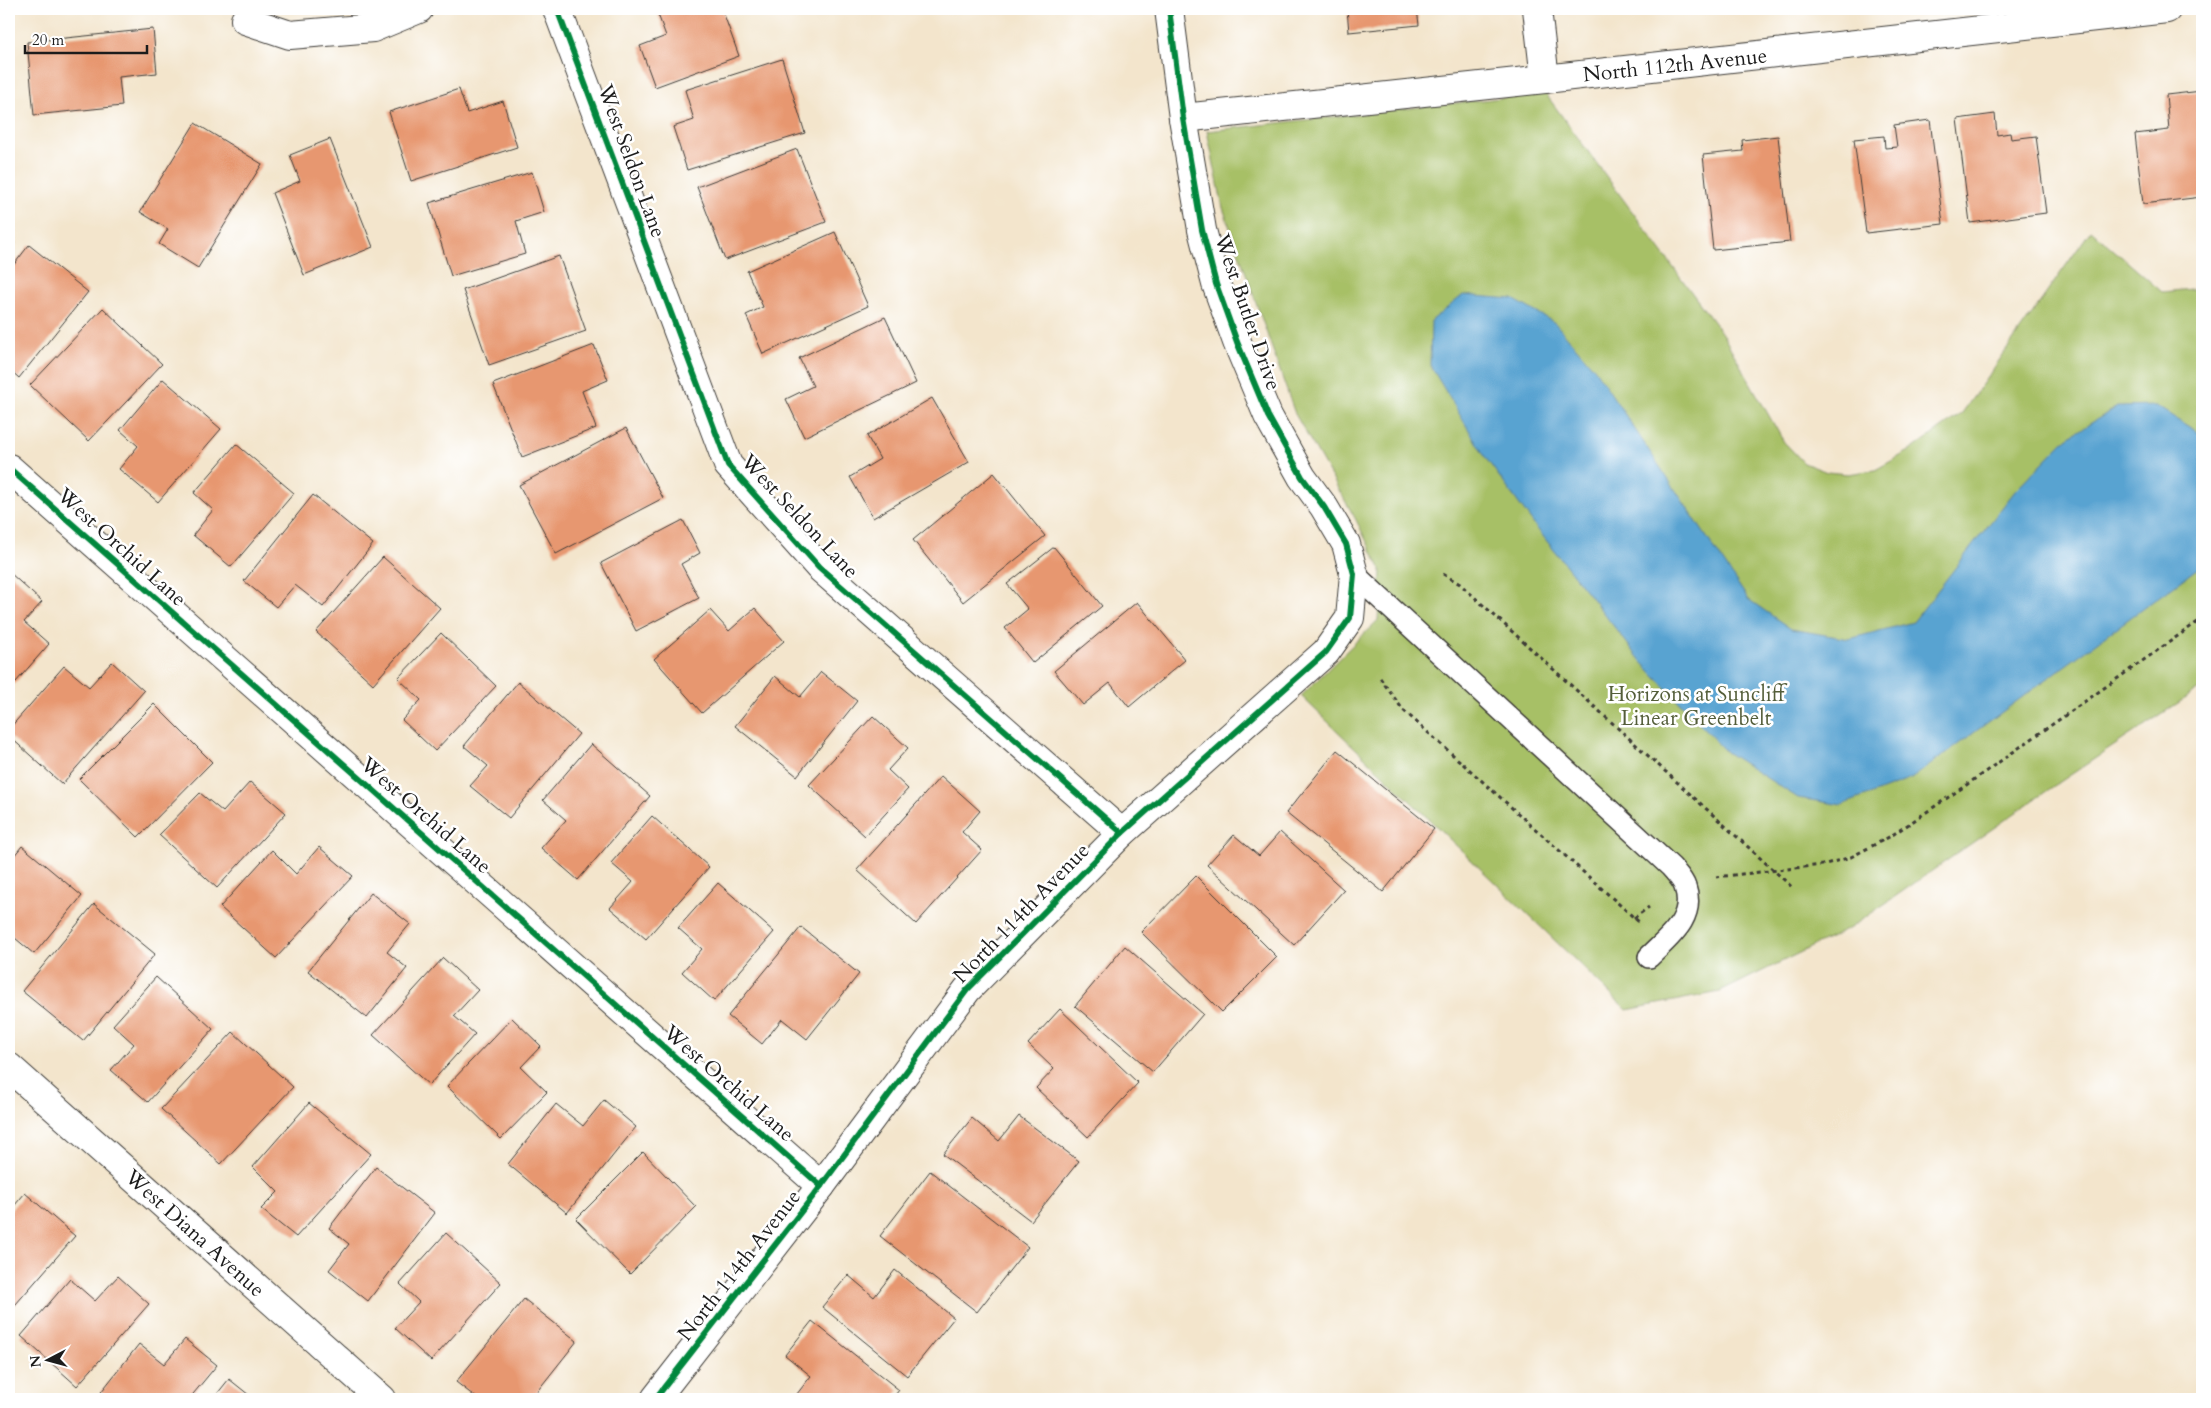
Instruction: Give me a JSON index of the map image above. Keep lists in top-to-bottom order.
{
  "streets": {
    "street": [
      "North 112th Avenue",
      "West Seldon Lane",
      "West Butler Drive",
      "West Orchid Lane",
      "North 114th Avenue",
      "West Diana Avenue"
    ]
  },
  "crossings": [
    ["North 112th Avenue", "West Butler Drive"],
    ["West Seldon Lane", "North 114th Avenue"],
    ["West Butler Drive", "North 114th Avenue"],
    ["West Orchid Lane", "North 114th Avenue"]
  ],
  "parks": ["Horizons at Suncliff Linear Greenbelt"],
  "scale_bar": "20 m",
  "north": "left"
}
